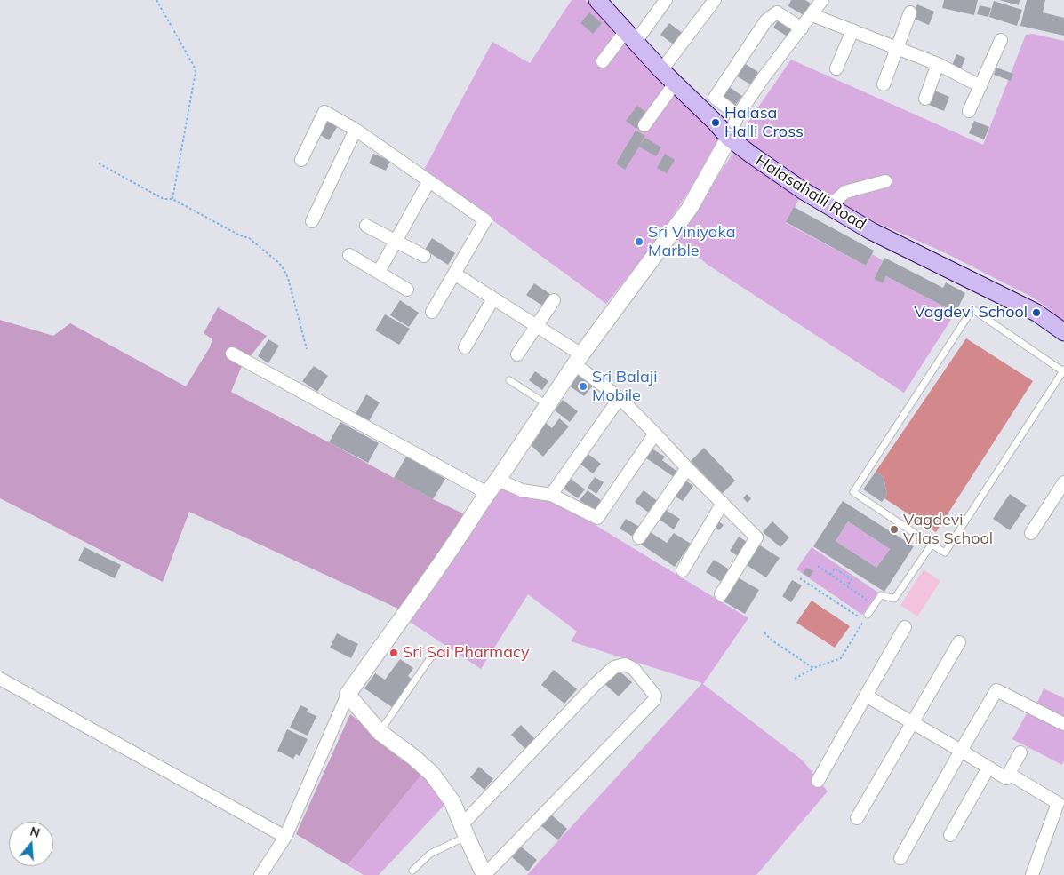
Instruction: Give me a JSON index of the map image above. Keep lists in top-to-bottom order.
{
  "streets": {
    "main road": ["Halasahalli Road"]
  },
  "places": [
    "Halasa Halli Cross",
    "Sri Viniyaka Marble",
    "Vagdevi School",
    "Sri Balaji Mobile",
    "Vagdevi Vilas School",
    "Sri Sai Pharmacy"
  ],
  "north": "top"
}
